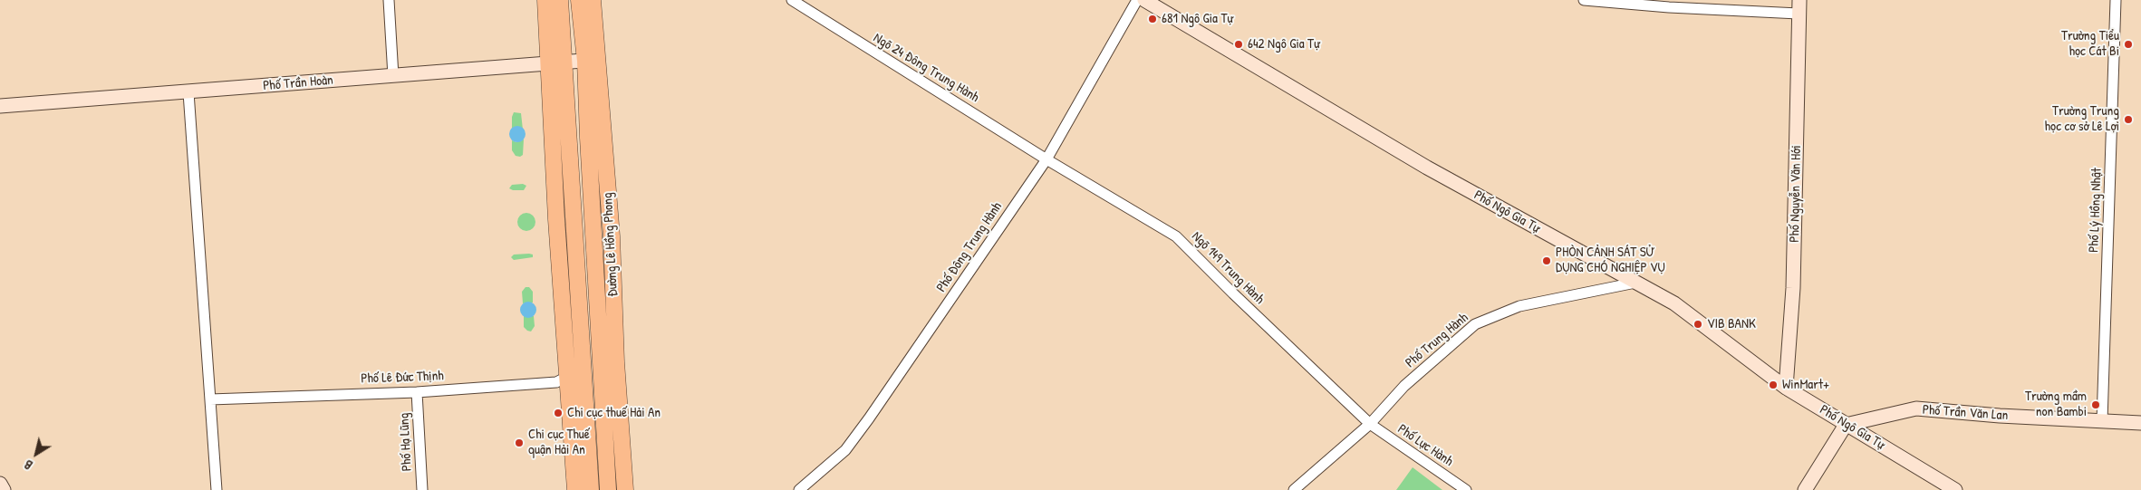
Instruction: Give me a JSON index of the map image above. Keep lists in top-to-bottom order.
{
  "streets": {
    "main road": ["Đường Lê Hồng Phong"],
    "street": [
      "Ngõ 24 Đông Trung Hành",
      "Phố Trần Hoàn",
      "Phố Nguyễn Văn Hới",
      "Phố Lý Hồng Nhật",
      "Phố Ngô Gia Tự",
      "Phố Đông Trung Hành",
      "Ngõ 149 Trung Hành",
      "Phố Trung Hành",
      "Phố Lê Đức Thịnh",
      "Phố Trần Văn Lan",
      "Phố Hạ Lũng",
      "Phố Lực Hành"
    ]
  },
  "crossings": [
    ["Ngõ 24 Đông Trung Hành", "Phố Đông Trung Hành"],
    ["Ngõ 24 Đông Trung Hành", "Ngõ 149 Trung Hành"],
    ["Phố Trần Hoàn", "Đường Lê Hồng Phong"],
    ["Phố Nguyễn Văn Hới", "Phố Ngô Gia Tự"],
    ["Phố Lý Hồng Nhật", "Phố Trần Văn Lan"],
    ["Phố Ngô Gia Tự", "Phố Trung Hành"],
    ["Phố Ngô Gia Tự", "Phố Trần Văn Lan"],
    ["Phố Đông Trung Hành", "Ngõ 149 Trung Hành"],
    ["Ngõ 149 Trung Hành", "Phố Trung Hành"],
    ["Ngõ 149 Trung Hành", "Phố Lực Hành"],
    ["Phố Trung Hành", "Phố Lực Hành"],
    ["Phố Lê Đức Thịnh", "Phố Hạ Lũng"]
  ],
  "places": [
    "681 Ngô Gia Tự",
    "642 Ngô Gia Tự",
    "Trường Tiểu học Cát Bi",
    "Trường Trung học cơ sở Lê Lợi",
    "PHÒN CẢNH SÁT SỬ DỤNG CHÓ NGHIỆP VỤ",
    "VIB BANK",
    "WinMart+",
    "Trường mầm non Bambi",
    "Chi cục thuế Hải An",
    "Chi cục Thuế quận Hải An"
  ],
  "north": "bottom left"
}
